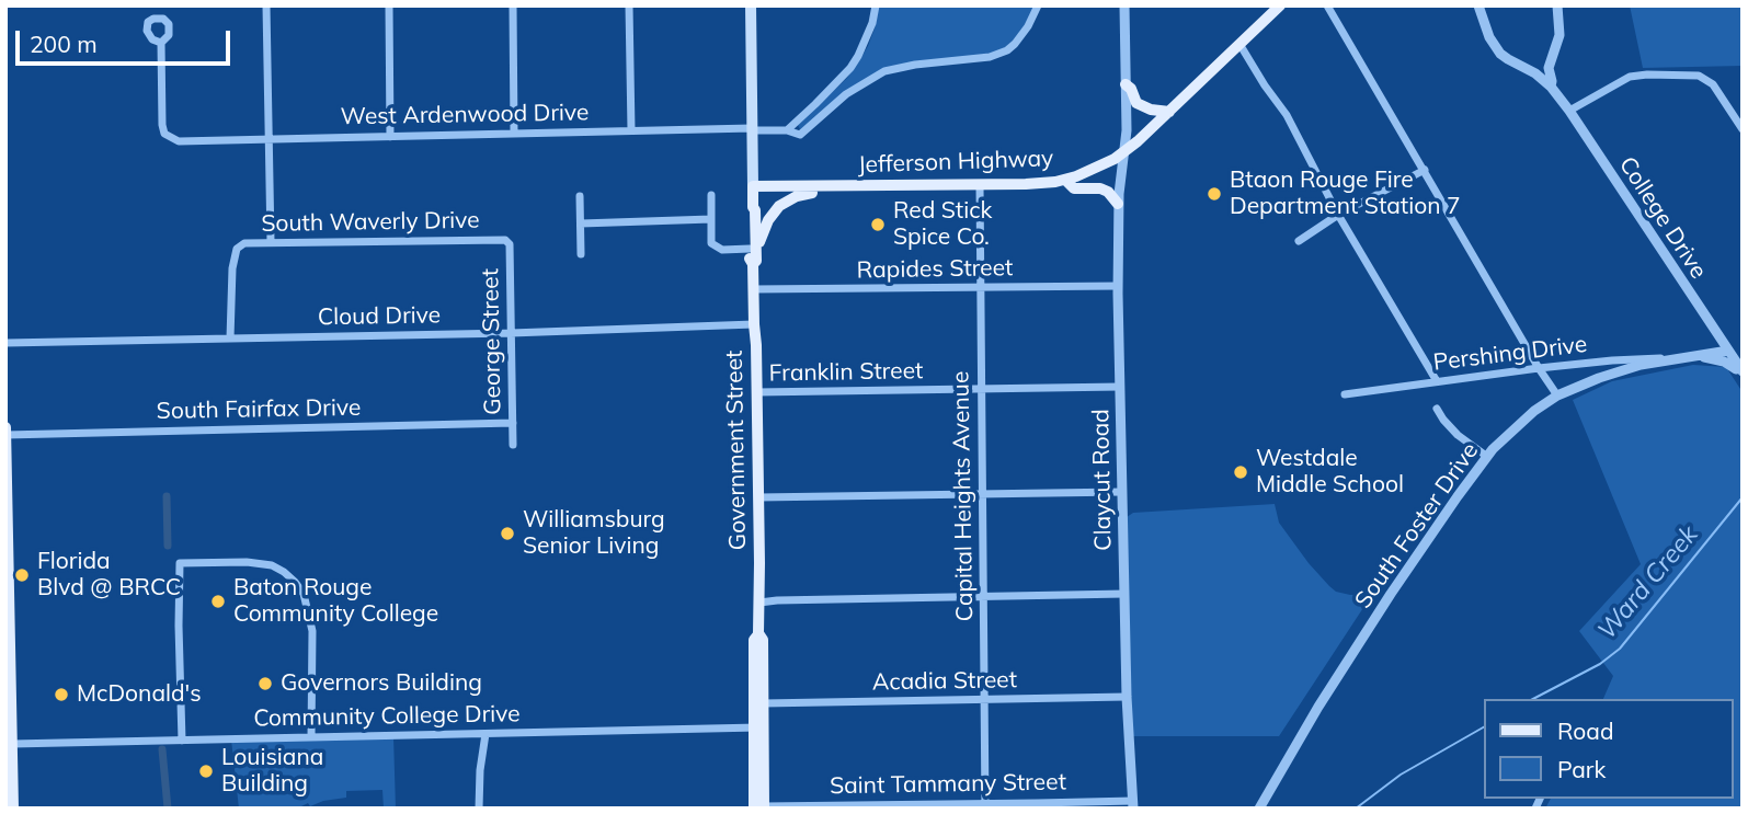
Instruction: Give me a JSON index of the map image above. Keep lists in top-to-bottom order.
{
  "streets": {
    "main road": ["Jefferson Highway", "Government Street"],
    "street": [
      "West Ardenwood Drive",
      "College Drive",
      "South Waverly Drive",
      "Rapides Street",
      "Cloud Drive",
      "George Street",
      "Pershing Drive",
      "Franklin Street",
      "South Fairfax Drive",
      "Claycut Road",
      "Capital Heights Avenue",
      "South Foster Drive",
      "Acadia Street",
      "Community College Drive",
      "Saint Tammany Street"
    ]
  },
  "crossings": [
    ["West Ardenwood Drive", "Government Street"],
    ["Jefferson Highway", "Government Street"],
    ["Jefferson Highway", "Claycut Road"],
    ["Jefferson Highway", "Capital Heights Avenue"],
    ["College Drive", "South Foster Drive"],
    ["South Waverly Drive", "Cloud Drive"],
    ["South Waverly Drive", "George Street"],
    ["Rapides Street", "Government Street"],
    ["Rapides Street", "Claycut Road"],
    ["Rapides Street", "Capital Heights Avenue"],
    ["Cloud Drive", "George Street"],
    ["Cloud Drive", "Government Street"],
    ["George Street", "South Fairfax Drive"],
    ["Pershing Drive", "South Foster Drive"],
    ["Franklin Street", "Government Street"],
    ["Franklin Street", "Claycut Road"],
    ["Franklin Street", "Capital Heights Avenue"],
    ["Government Street", "Acadia Street"],
    ["Government Street", "Community College Drive"],
    ["Government Street", "Saint Tammany Street"],
    ["Claycut Road", "Acadia Street"],
    ["Claycut Road", "Saint Tammany Street"],
    ["Capital Heights Avenue", "Acadia Street"],
    ["Capital Heights Avenue", "Saint Tammany Street"]
  ],
  "water": ["Ward Creek"],
  "places": [
    "Btaon Rouge Fire Department Station 7",
    "Red Stick Spice Co.",
    "Westdale Middle School",
    "Williamsburg Senior Living",
    "Florida Blvd @ BRCC",
    "Baton Rouge Community College",
    "Governors Building",
    "McDonald's",
    "Louisiana Building"
  ],
  "legend": ["Road", "Park"],
  "scale_bar": "200 m"
}
